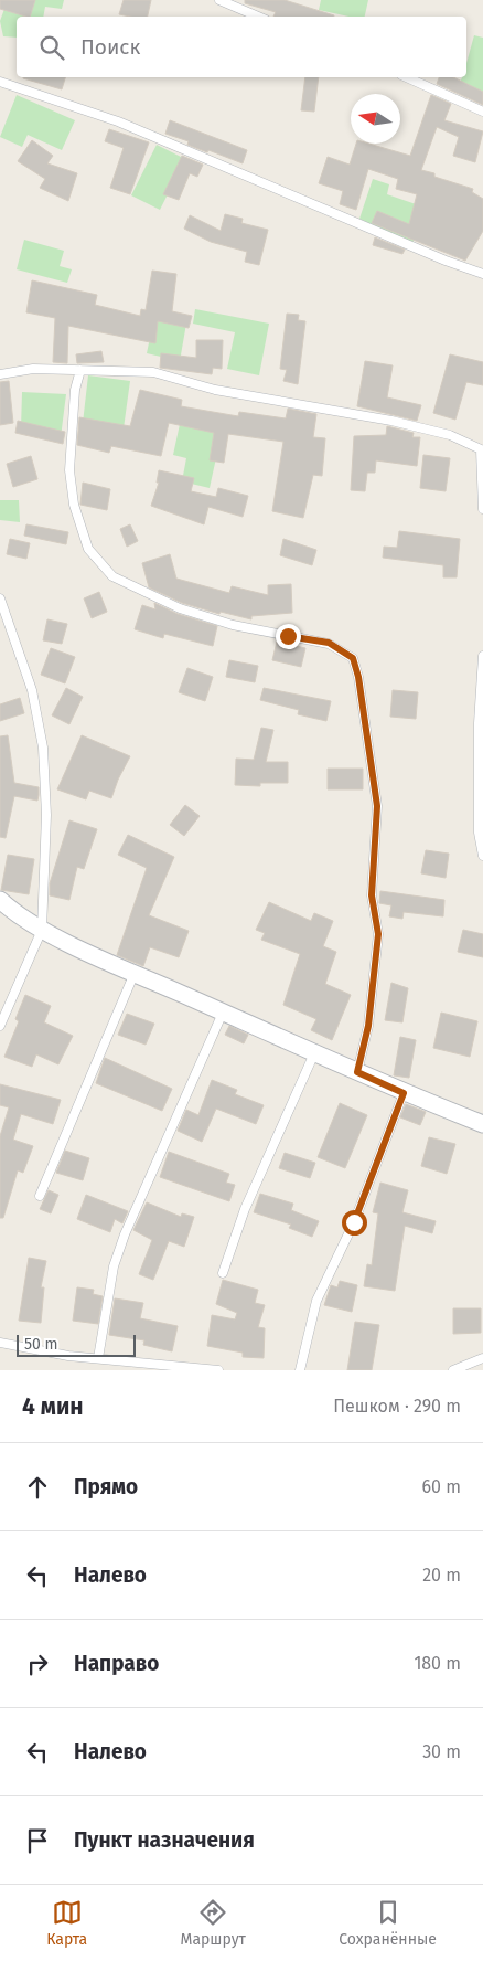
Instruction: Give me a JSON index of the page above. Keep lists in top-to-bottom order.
{
  "scale_bar": "50 m",
  "north": "left",
  "page": {
    "search": "Поиск",
    "scale": "50 m",
    "heading": ["4 мин", "Пешком · 290 m"],
    "list": [
      ["Прямо", "60 m"],
      ["Налево", "20 m"],
      ["Направо", "180 m"],
      ["Налево", "30 m"],
      "Пункт назначения"
    ],
    "nav": ["Карта", "Маршрут", "Сохранённые"]
  }
}
